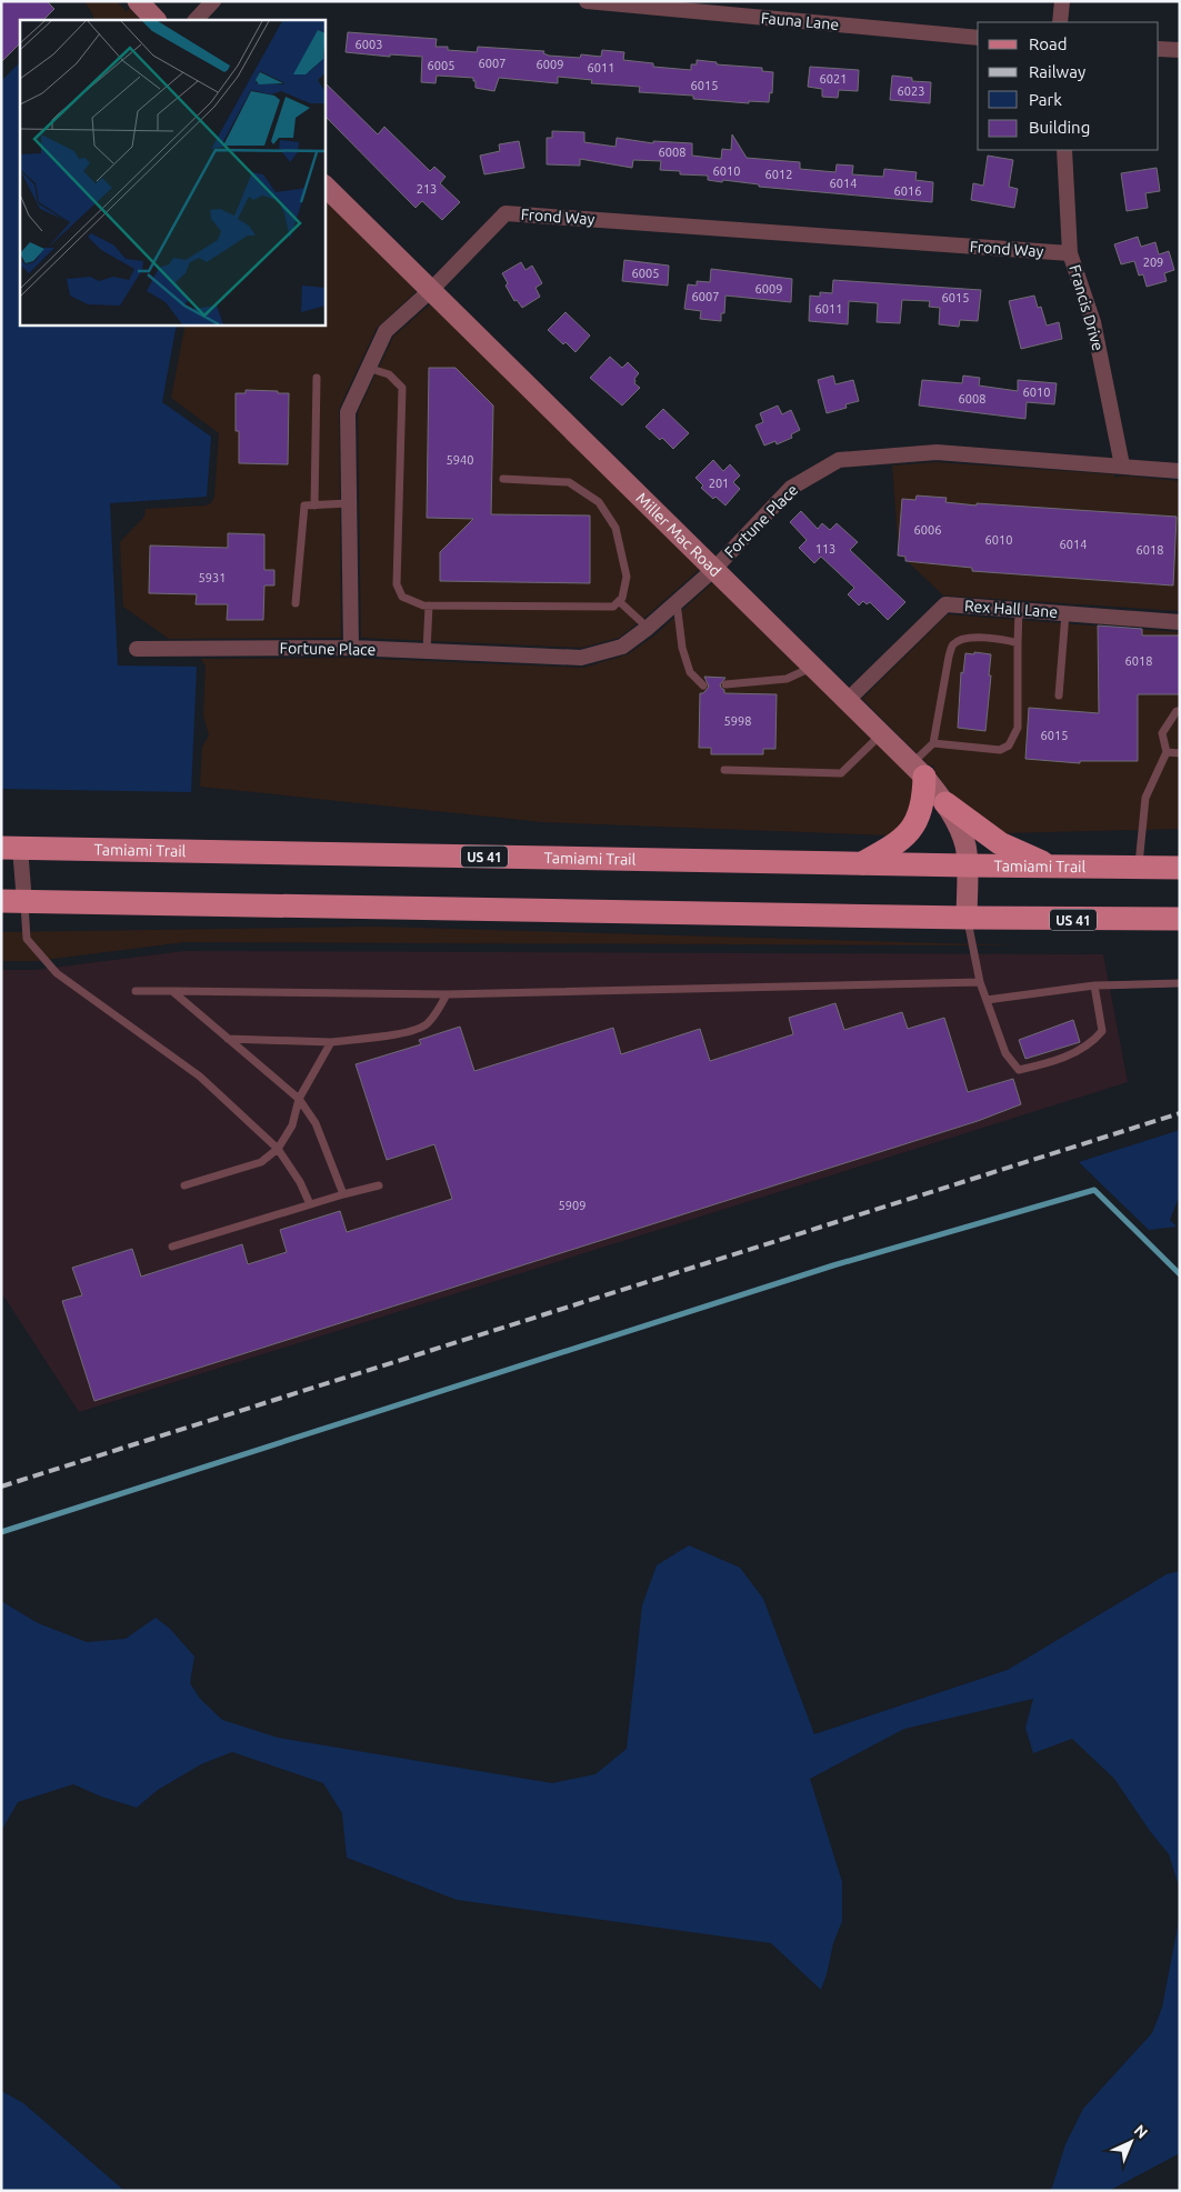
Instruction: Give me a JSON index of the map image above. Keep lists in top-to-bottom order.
{
  "streets": {
    "main road": ["Tamiami Trail", "US 41"],
    "street": [
      "Fauna Lane",
      "Frond Way",
      "Francis Drive",
      "Fortune Place",
      "Miller Mac Road",
      "Rex Hall Lane"
    ]
  },
  "crossings": [
    ["Frond Way", "Francis Drive"],
    ["Frond Way", "Fortune Place"],
    ["Frond Way", "Miller Mac Road"],
    ["Francis Drive", "Fortune Place"],
    ["Fortune Place", "Miller Mac Road"],
    ["Miller Mac Road", "Rex Hall Lane"],
    ["Miller Mac Road", "Tamiami Trail"],
    ["Miller Mac Road", "US 41"]
  ],
  "house_numbers": [
    "6003",
    "6007",
    "6009",
    "6005",
    "6011",
    "6021",
    "6015",
    "6023",
    "6008",
    "6010",
    "6012",
    "6014",
    "213",
    "6016",
    "209",
    "6005",
    "6009",
    "6007",
    "6015",
    "6011",
    "6010",
    "6008",
    "5940",
    "201",
    "6006",
    "6010",
    "6014",
    "113",
    "6018",
    "5931",
    "6018",
    "5998",
    "6015",
    "5909"
  ],
  "legend": [
    "Road",
    "Railway",
    "Park",
    "Building"
  ],
  "north": "top right"
}
